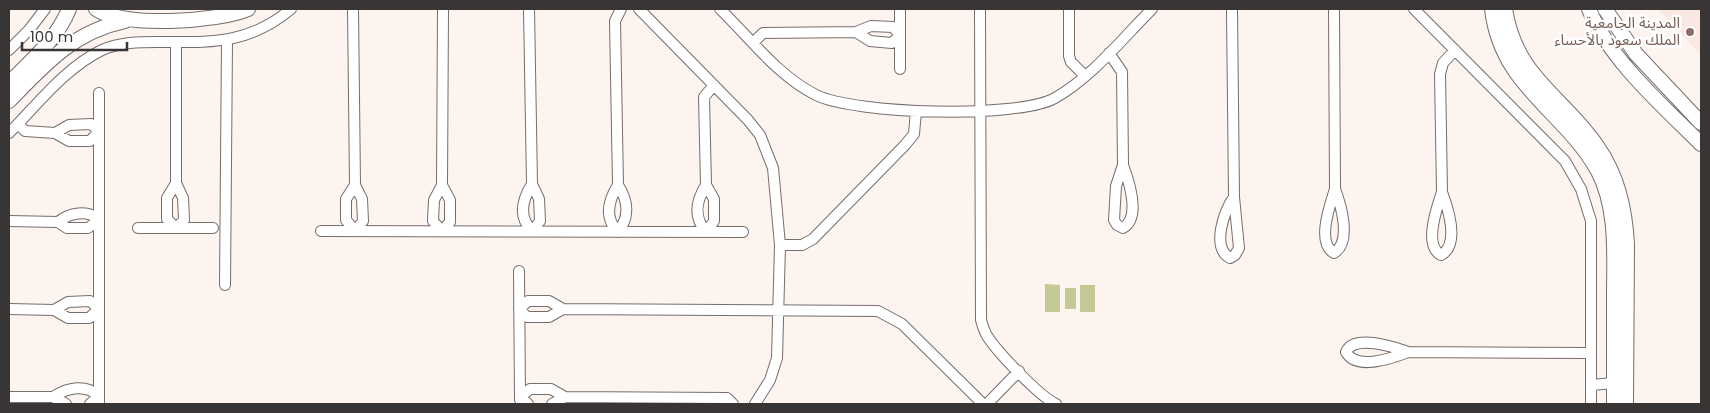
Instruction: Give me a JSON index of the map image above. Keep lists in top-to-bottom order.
{
  "places": ["المدينة الجامعية الملك سعود بالأحساء"],
  "scale_bar": "100 m"
}
